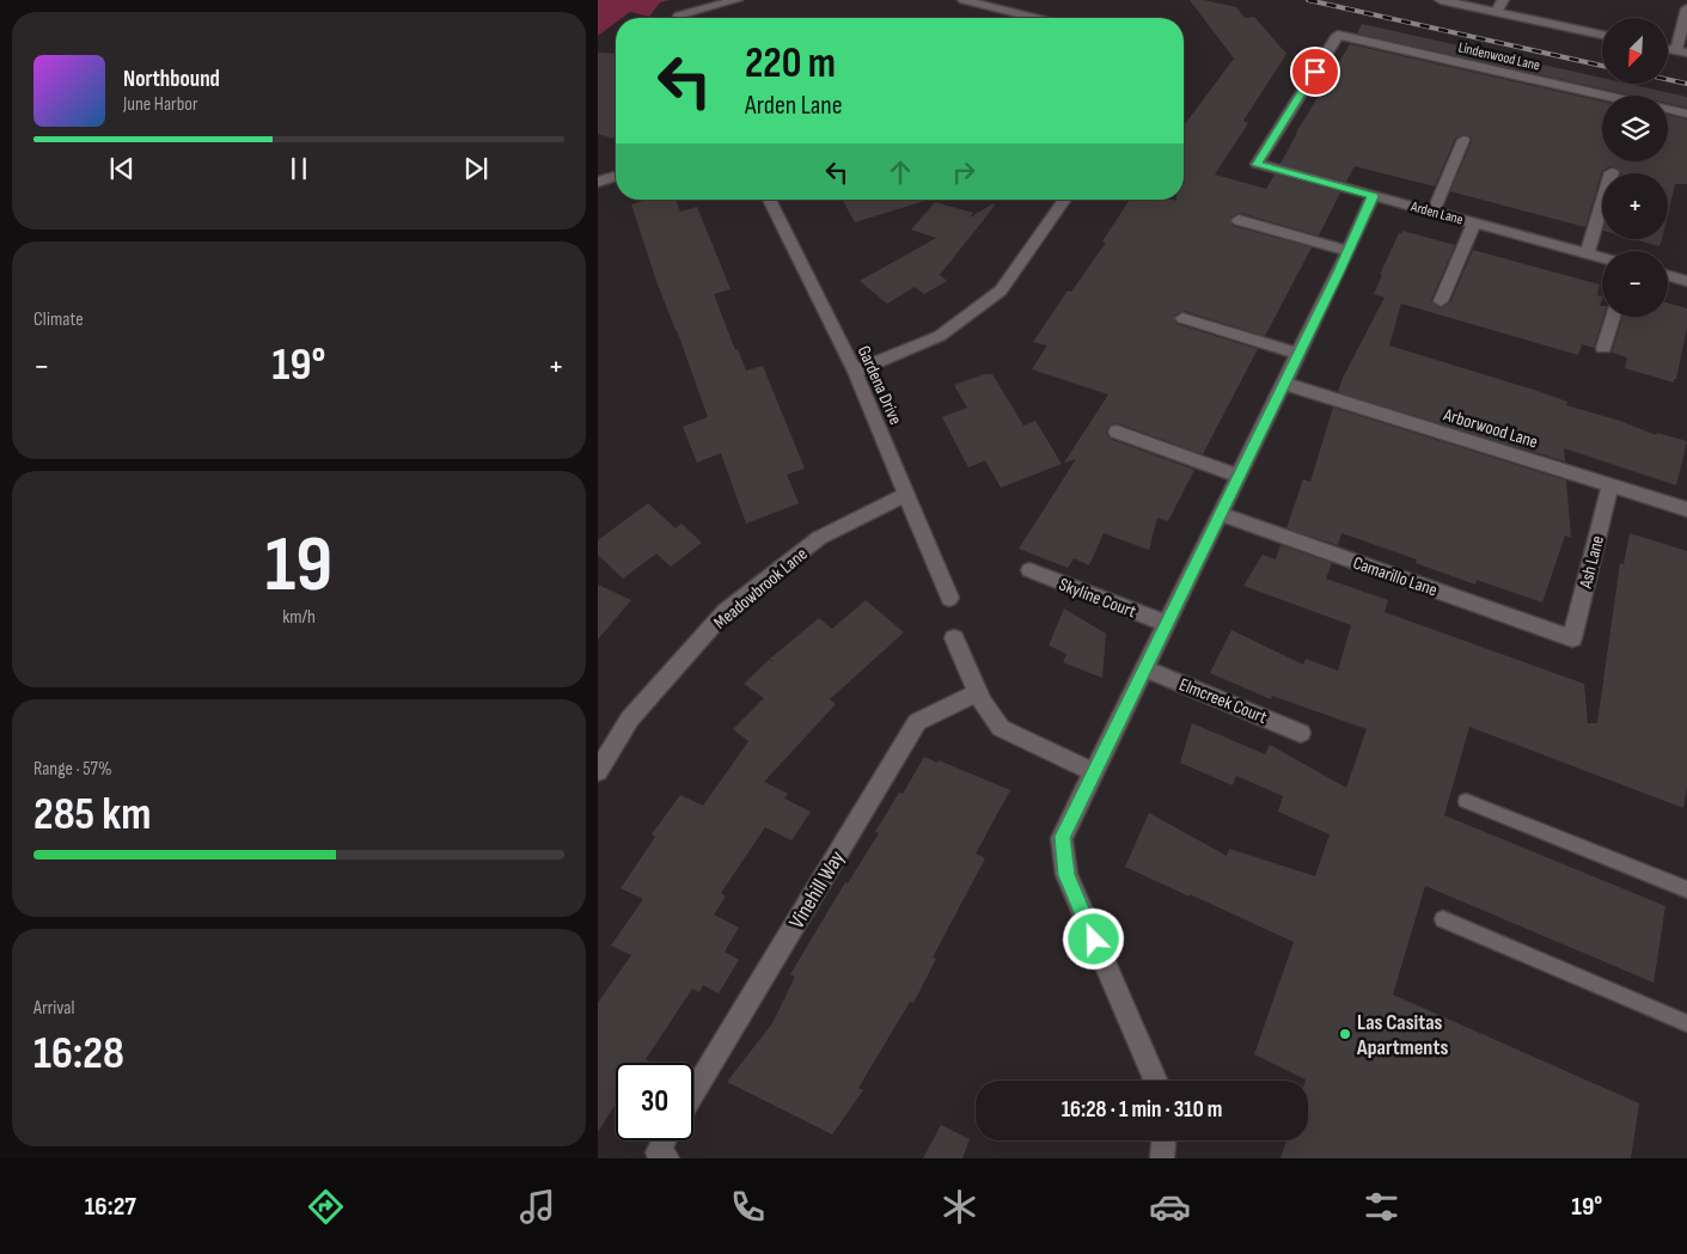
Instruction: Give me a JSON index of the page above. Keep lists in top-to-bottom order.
{
  "streets": {
    "street": [
      "Lindenwood Lane",
      "Arden Lane",
      "Gardena Drive",
      "Arborwood Lane",
      "Ash Lane",
      "Camarillo Lane",
      "Meadowbrook Lane",
      "Skyline Court",
      "Elmcreek Court",
      "Vinehill Way"
    ]
  },
  "crossings": [
    ["Lindenwood Lane", "Arden Lane"],
    ["Gardena Drive", "Meadowbrook Lane"],
    ["Arborwood Lane", "Ash Lane"],
    ["Ash Lane", "Camarillo Lane"]
  ],
  "places": ["Las Casitas Apartments"],
  "north": "bottom left",
  "page": {
    "map_buttons": ["+", "−"],
    "turn": ["220 m", "Arden Lane"],
    "song": ["Northbound", "June Harbor"],
    "tile": [
      "Climate",
      ["19", "km/h"],
      ["Range · 57%", "285 km"],
      ["Arrival", "16:28"]
    ],
    "heat": ["−", "19°", "+"],
    "limit": "30",
    "trip": "16:28 · 1 min · 310 m",
    "tabs": ["16:27", "19°"]
  }
}
